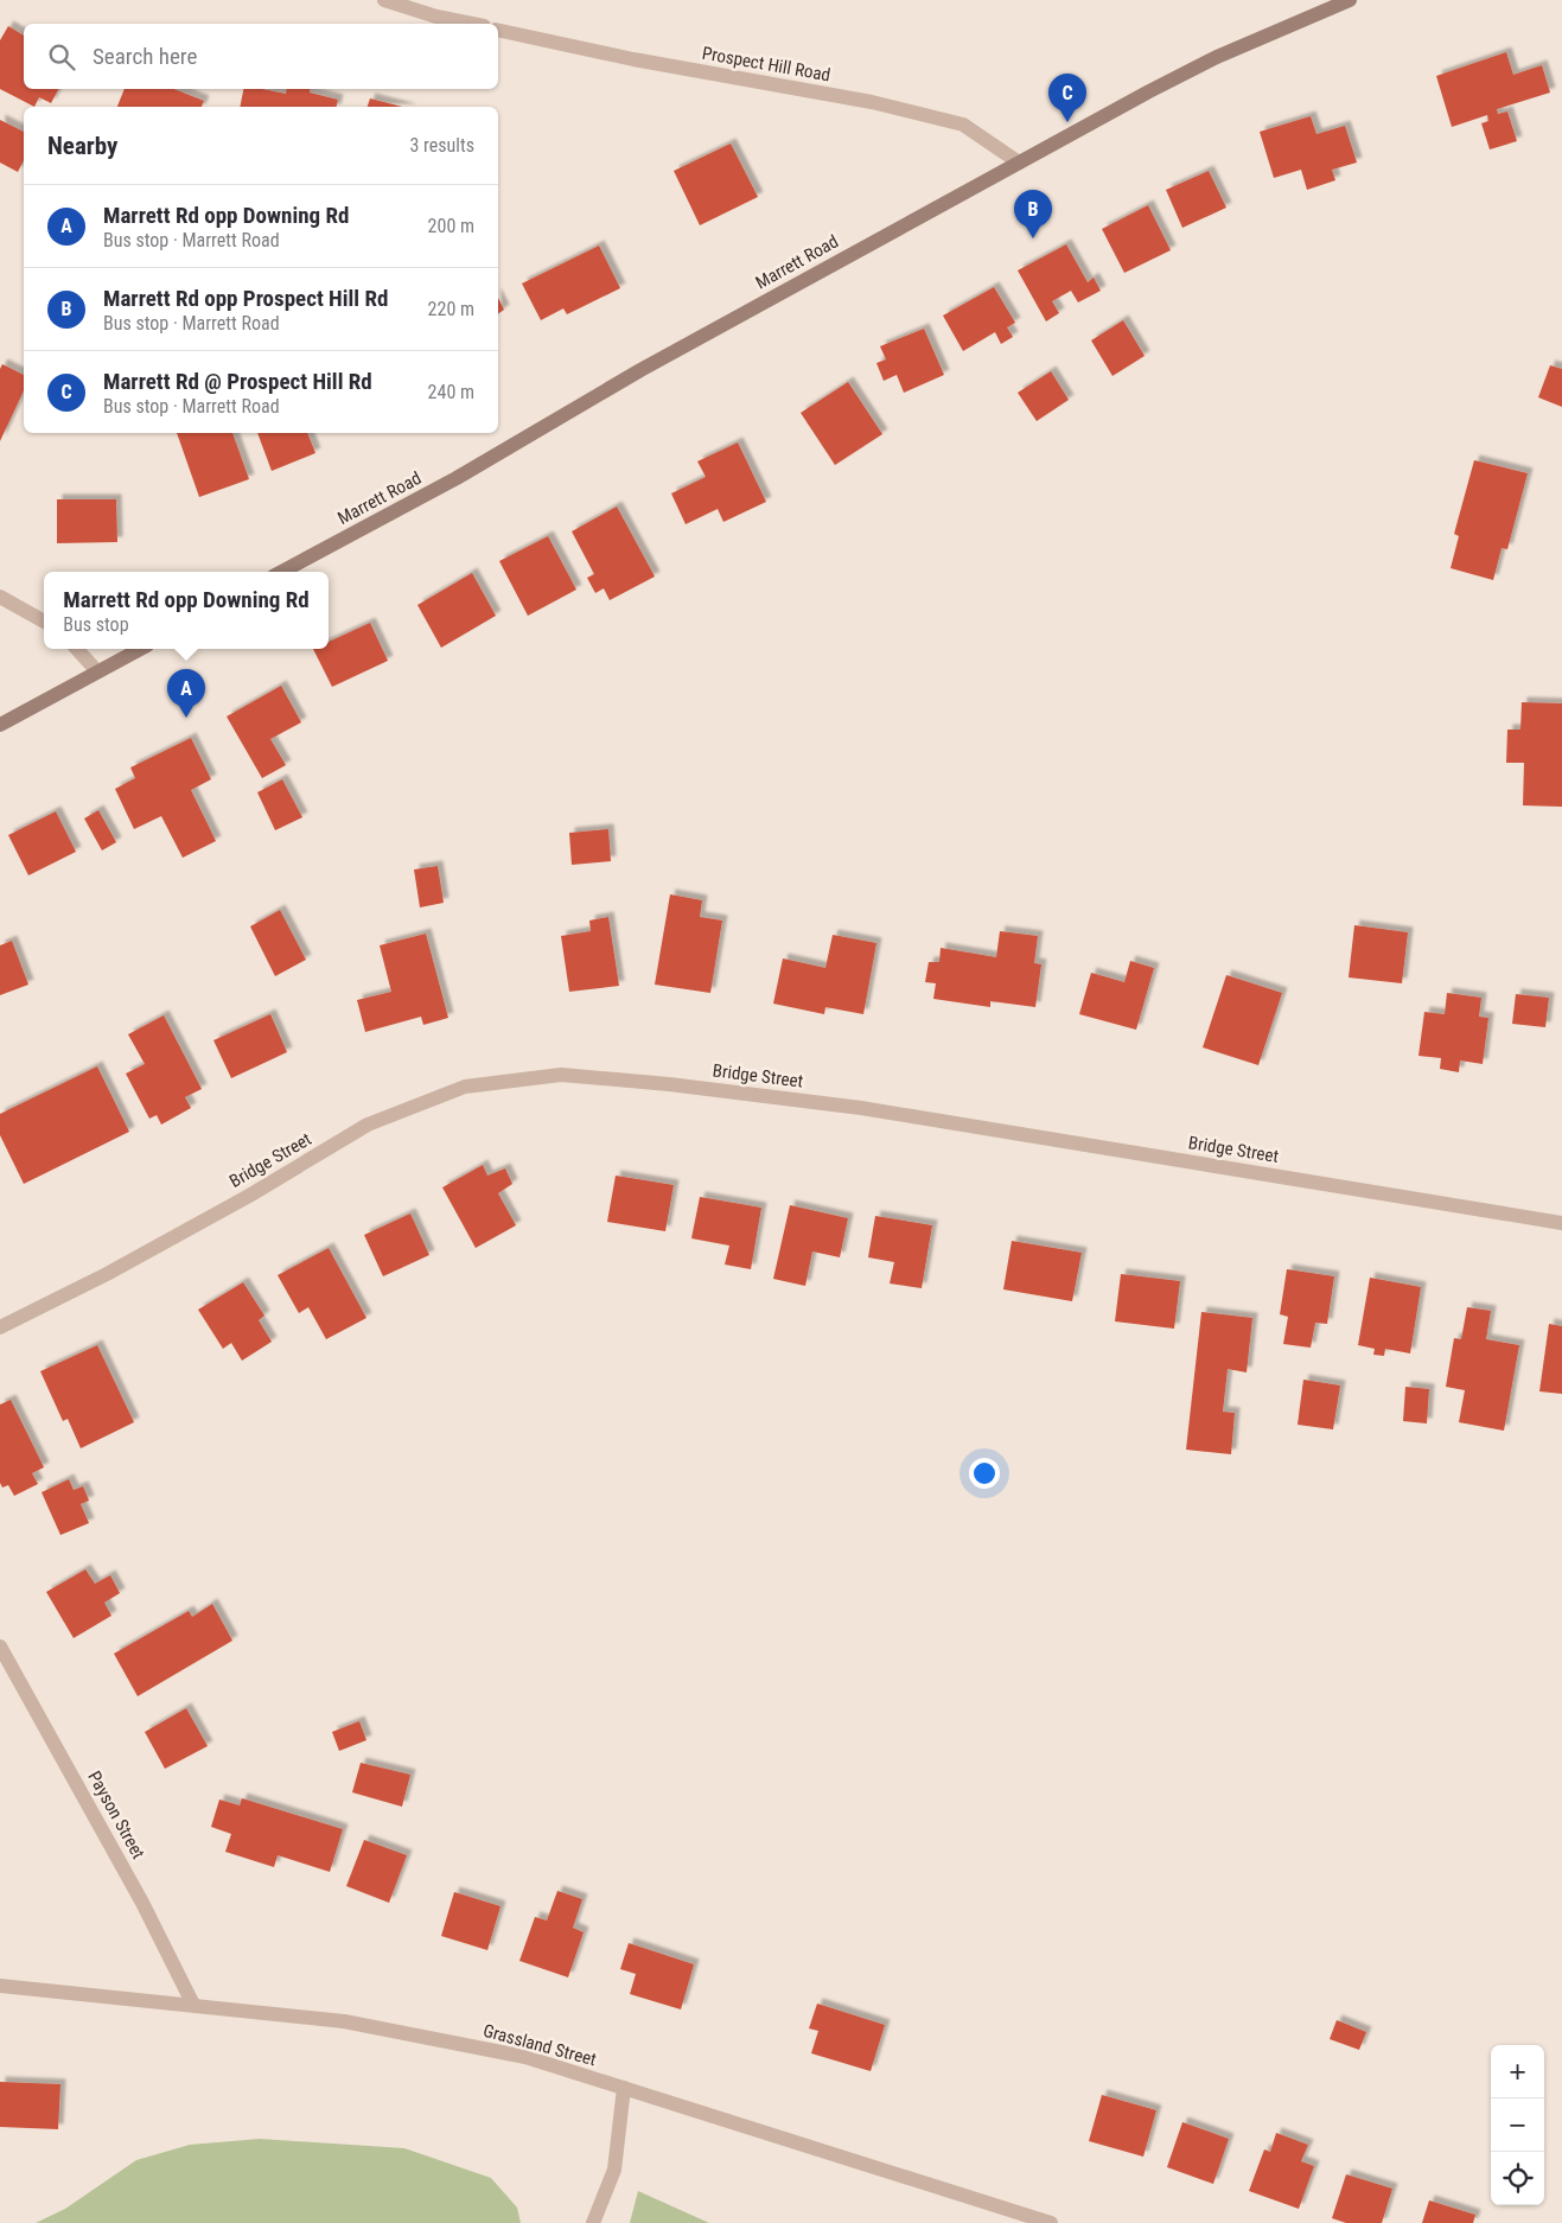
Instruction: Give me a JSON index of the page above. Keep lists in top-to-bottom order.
{
  "streets": {
    "main road": ["Marrett Road"],
    "street": [
      "Prospect Hill Road",
      "Bridge Street",
      "Payson Street",
      "Grassland Street"
    ]
  },
  "crossings": [
    ["Prospect Hill Road", "Marrett Road"],
    ["Payson Street", "Grassland Street"]
  ],
  "page": {
    "search": "Search here",
    "pins": ["C", "B", "A"],
    "heading": ["Nearby", "3 results"],
    "list": [
      {
        "mark": "A",
        "name": "Marrett Rd opp Downing Rd",
        "note": "Bus stop · Marrett Road",
        "value": "200 m"
      },
      {
        "mark": "B",
        "name": "Marrett Rd opp Prospect Hill Rd",
        "note": "Bus stop · Marrett Road",
        "value": "220 m"
      },
      {
        "mark": "C",
        "name": "Marrett Rd @ Prospect Hill Rd",
        "note": "Bus stop · Marrett Road",
        "value": "240 m"
      }
    ],
    "popup": ["Marrett Rd opp Downing Rd", "Bus stop"],
    "map_buttons": ["+", "−"]
  }
}
